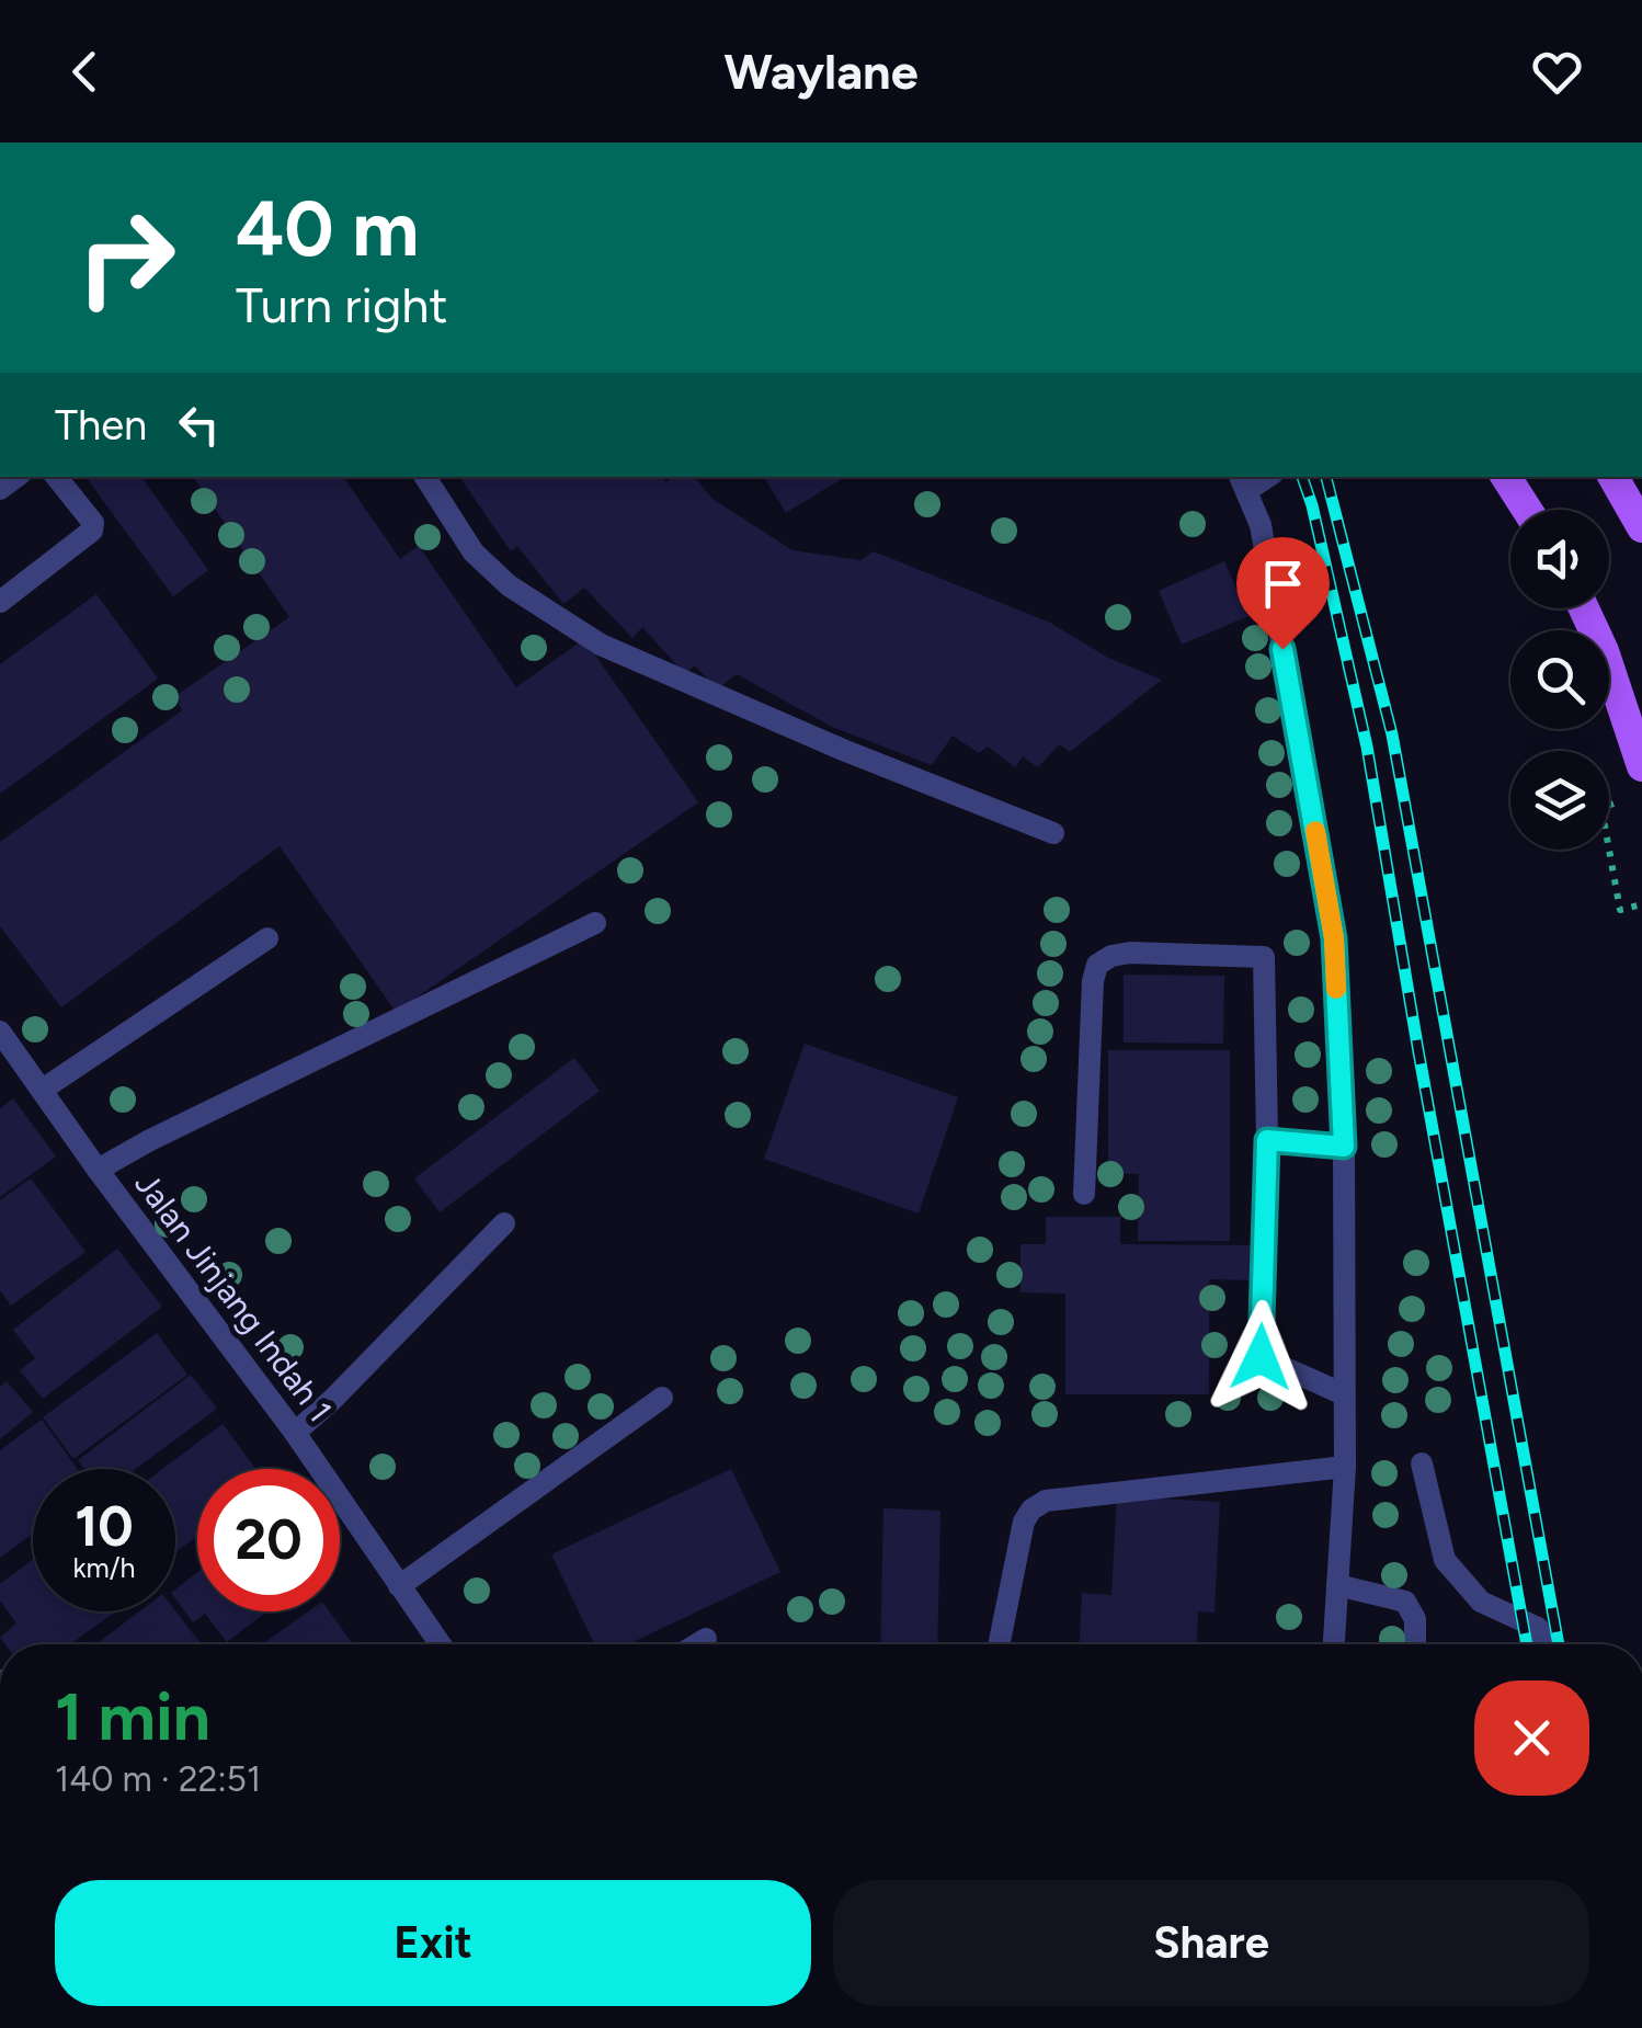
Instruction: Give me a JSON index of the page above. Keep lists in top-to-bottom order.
{
  "streets": {
    "street": ["Jalan Jinjang Indah 1"]
  },
  "page": {
    "header": "Waylane",
    "turn": ["40 m", "Turn right"],
    "then": "Then",
    "speed": "10 km/h",
    "limit": "20",
    "heading": ["1 min", "140 m · 22:51"],
    "buttons": ["Exit", "Share"]
  }
}
